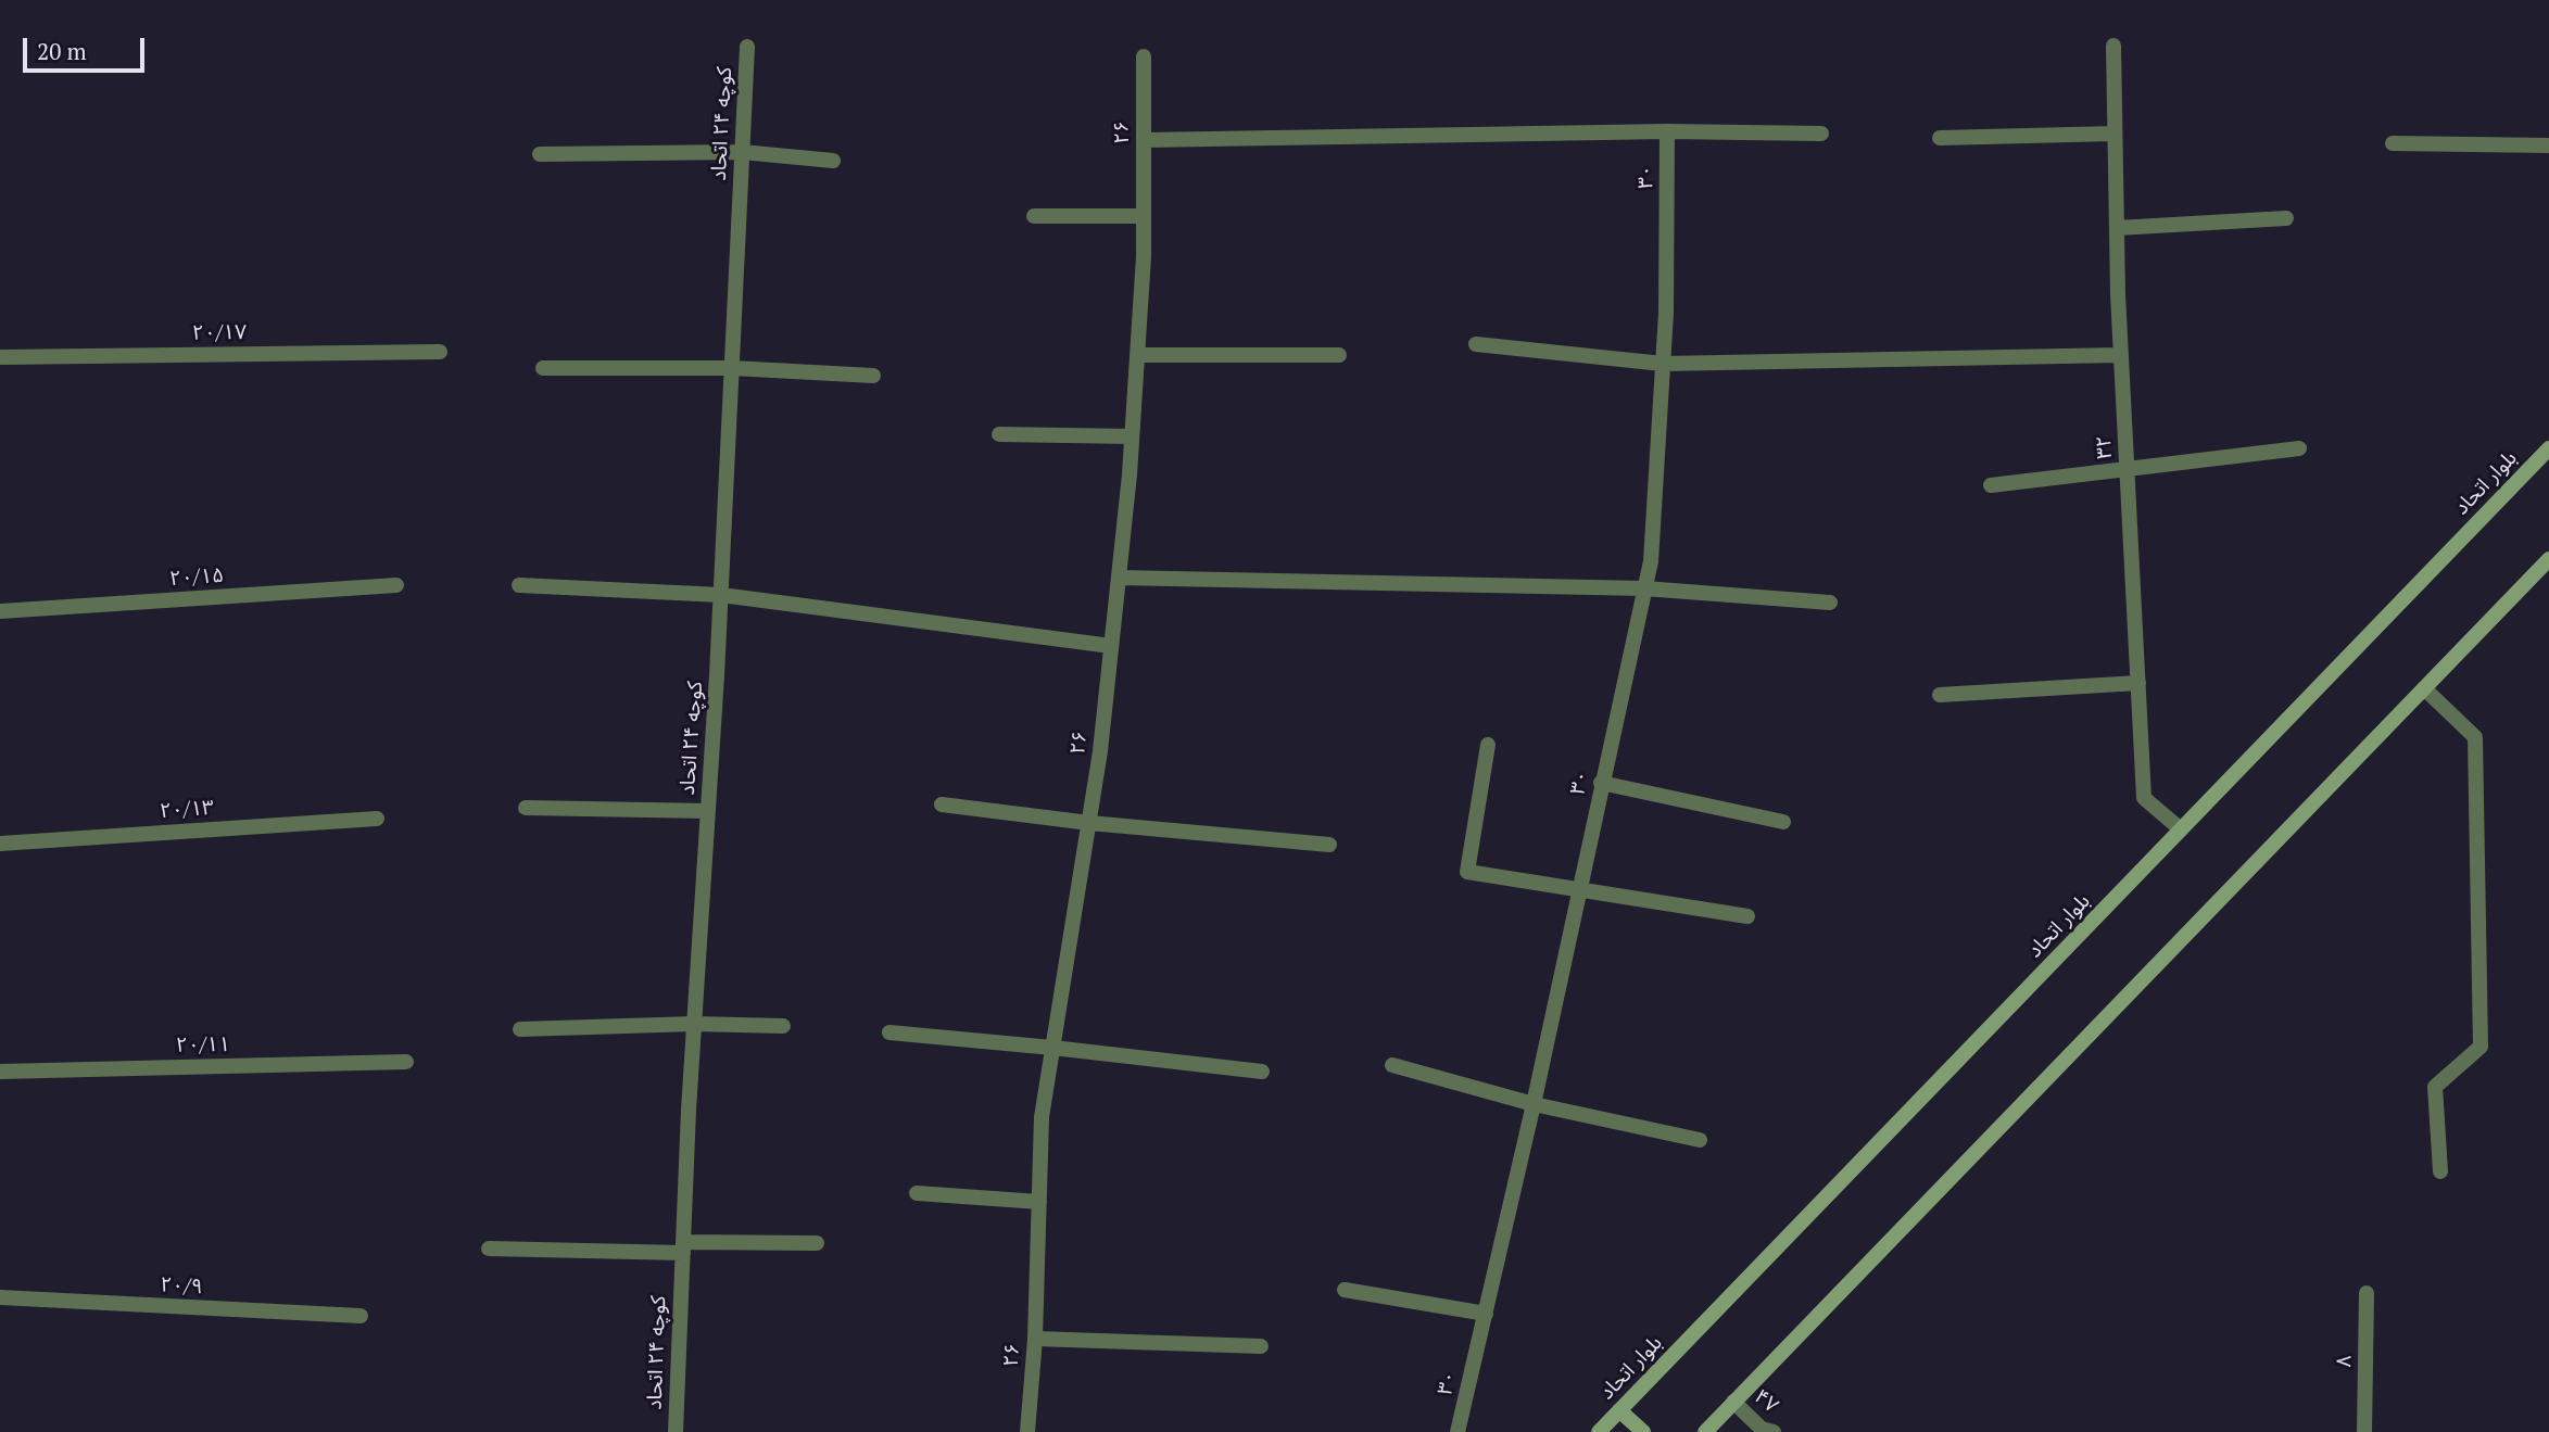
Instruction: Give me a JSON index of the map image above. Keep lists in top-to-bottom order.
{
  "streets": {
    "main road": ["بلوار اتحاد"],
    "street": [
      "کوچه ۲۴ اتحاد",
      "۲۶",
      "۳۰",
      "۲۰/۱۷",
      "۳۲",
      "۲۰/۱۵",
      "۲۰/۱۳",
      "۲۰/۱۱",
      "۲۰/۹",
      "۸",
      "۴۷"
    ]
  },
  "crossings": [
    ["۳۲", "بلوار اتحاد"]
  ],
  "scale_bar": "20 m"
}
